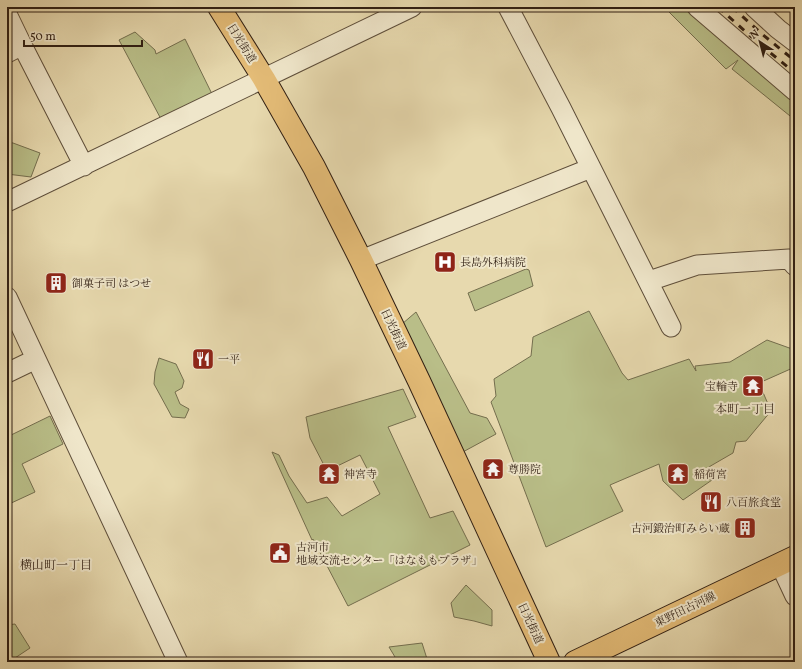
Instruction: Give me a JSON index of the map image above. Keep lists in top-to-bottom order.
{
  "streets": {
    "main road": ["日光街道", "東野田古河線"]
  },
  "districts": ["本町一丁目", "横山町一丁目"],
  "places": {
    "hospital": ["長島外科病院"],
    "building": ["御菓子司 はつせ", "古河鍛治町みらい蔵"],
    "restaurant": ["一平", "八百旅食堂"],
    "temple": [
      "宝輪寺",
      "尊勝院",
      "神宮寺",
      "稲荷宮"
    ],
    "public building": ["古河市 地域交流センター「はなももプラザ」"]
  },
  "scale_bar": "50 m",
  "north": "top left"
}
